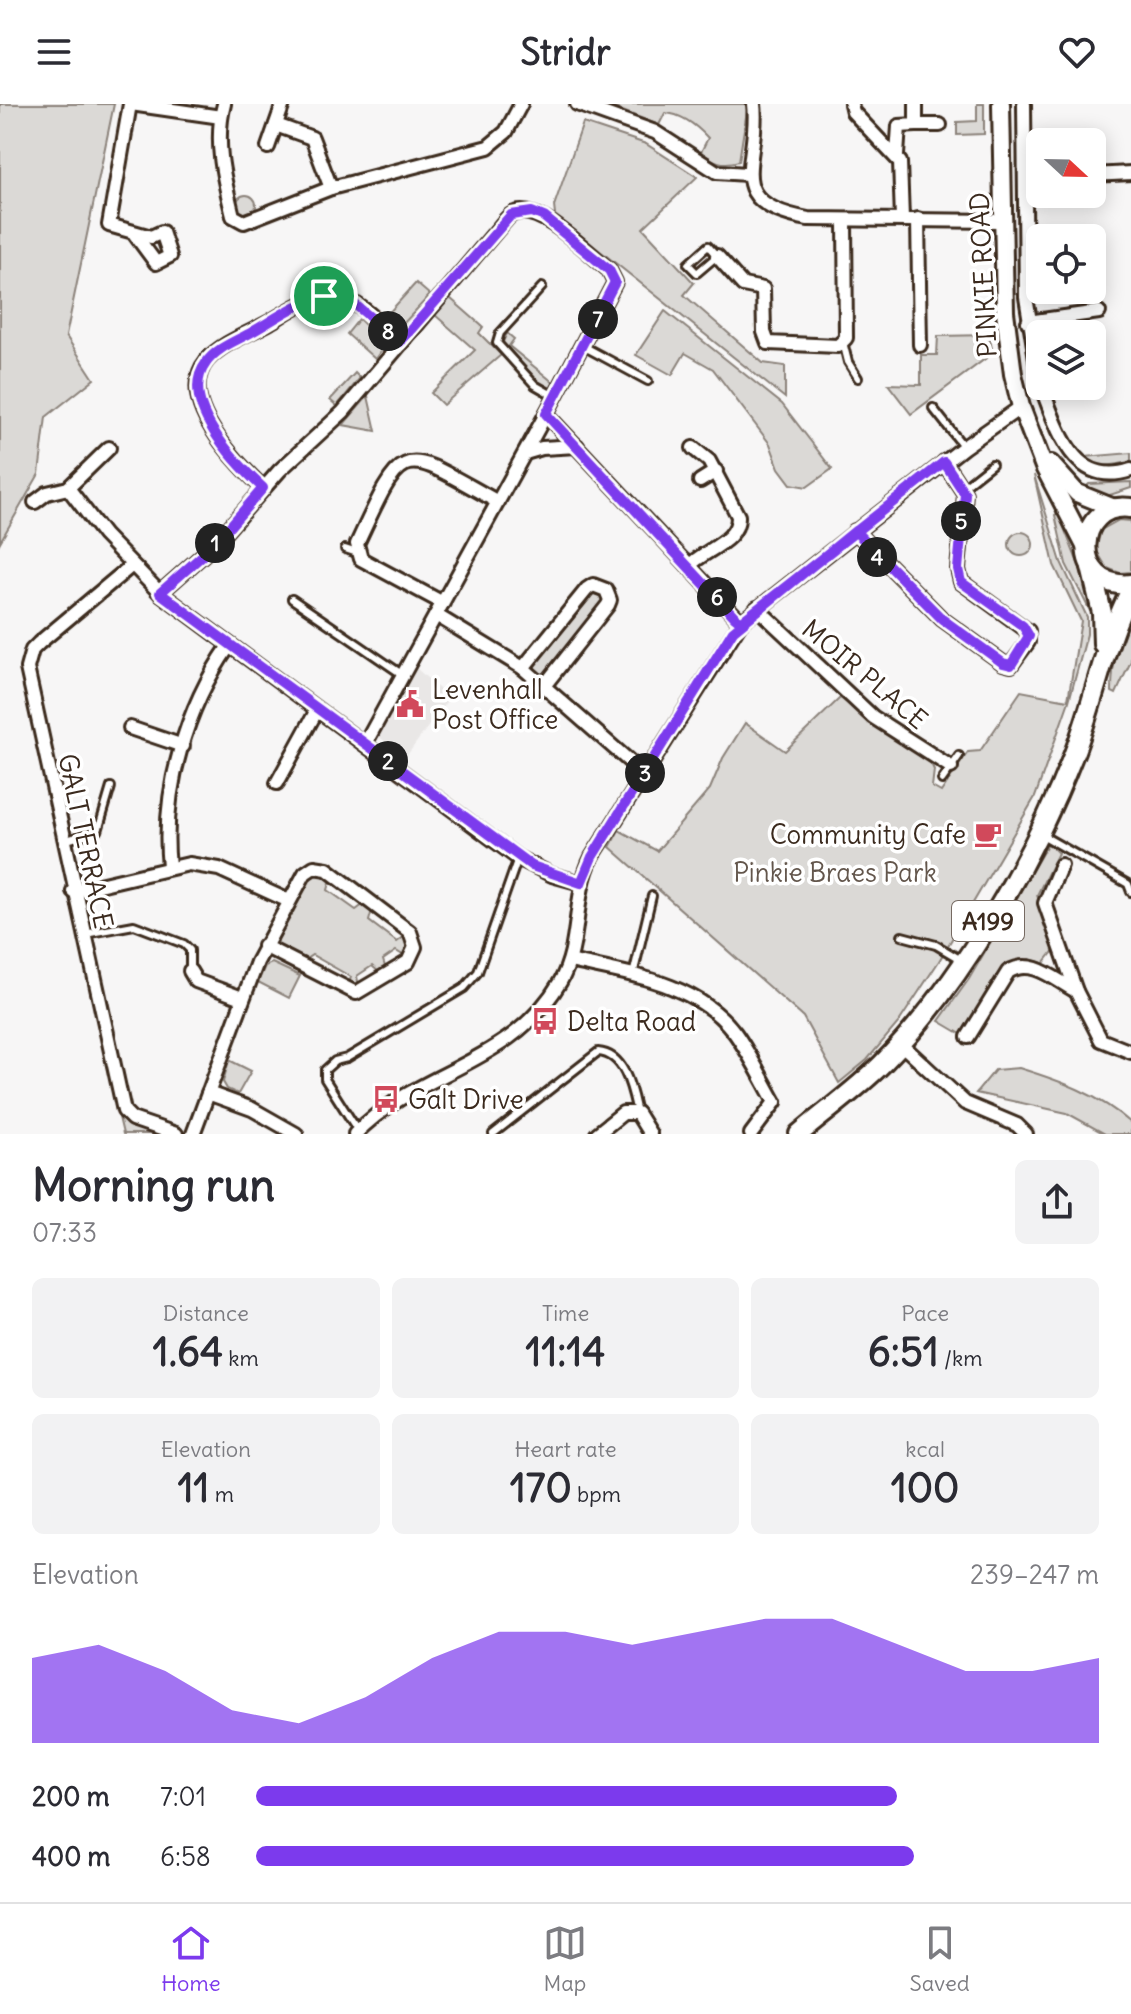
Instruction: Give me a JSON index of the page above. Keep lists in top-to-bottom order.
{
  "streets": {
    "main road": ["PINKIE ROAD", "A199"],
    "street": ["MOIR PLACE", "GALT TERRACE"]
  },
  "crossings": [
    ["PINKIE ROAD", "A199"]
  ],
  "parks": ["Pinkie Braes Park"],
  "places": {
    "public building": ["Levenhall Post Office"],
    "cafe": ["Community Cafe"],
    "bus stop": ["Delta Road", "Galt Drive"]
  },
  "north": "right",
  "page": {
    "header": "Stridr",
    "pins": [
      "7",
      "8",
      "5",
      "1",
      "4",
      "6",
      "2",
      "3"
    ],
    "heading": ["Morning run", "07:33"],
    "stats": [
      ["Distance", "1.64 km"],
      ["Time", "11:14"],
      ["Pace", "6:51 /km"],
      ["Elevation", "11 m"],
      ["Heart rate", "170 bpm"],
      ["kcal", "100"]
    ],
    "chart": ["Elevation", "239–247 m"],
    "list": [
      {
        "name": "200 m",
        "note": "7:01"
      },
      {
        "name": "400 m",
        "note": "6:58"
      }
    ],
    "tabs": ["Home", "Map", "Saved"]
  }
}
